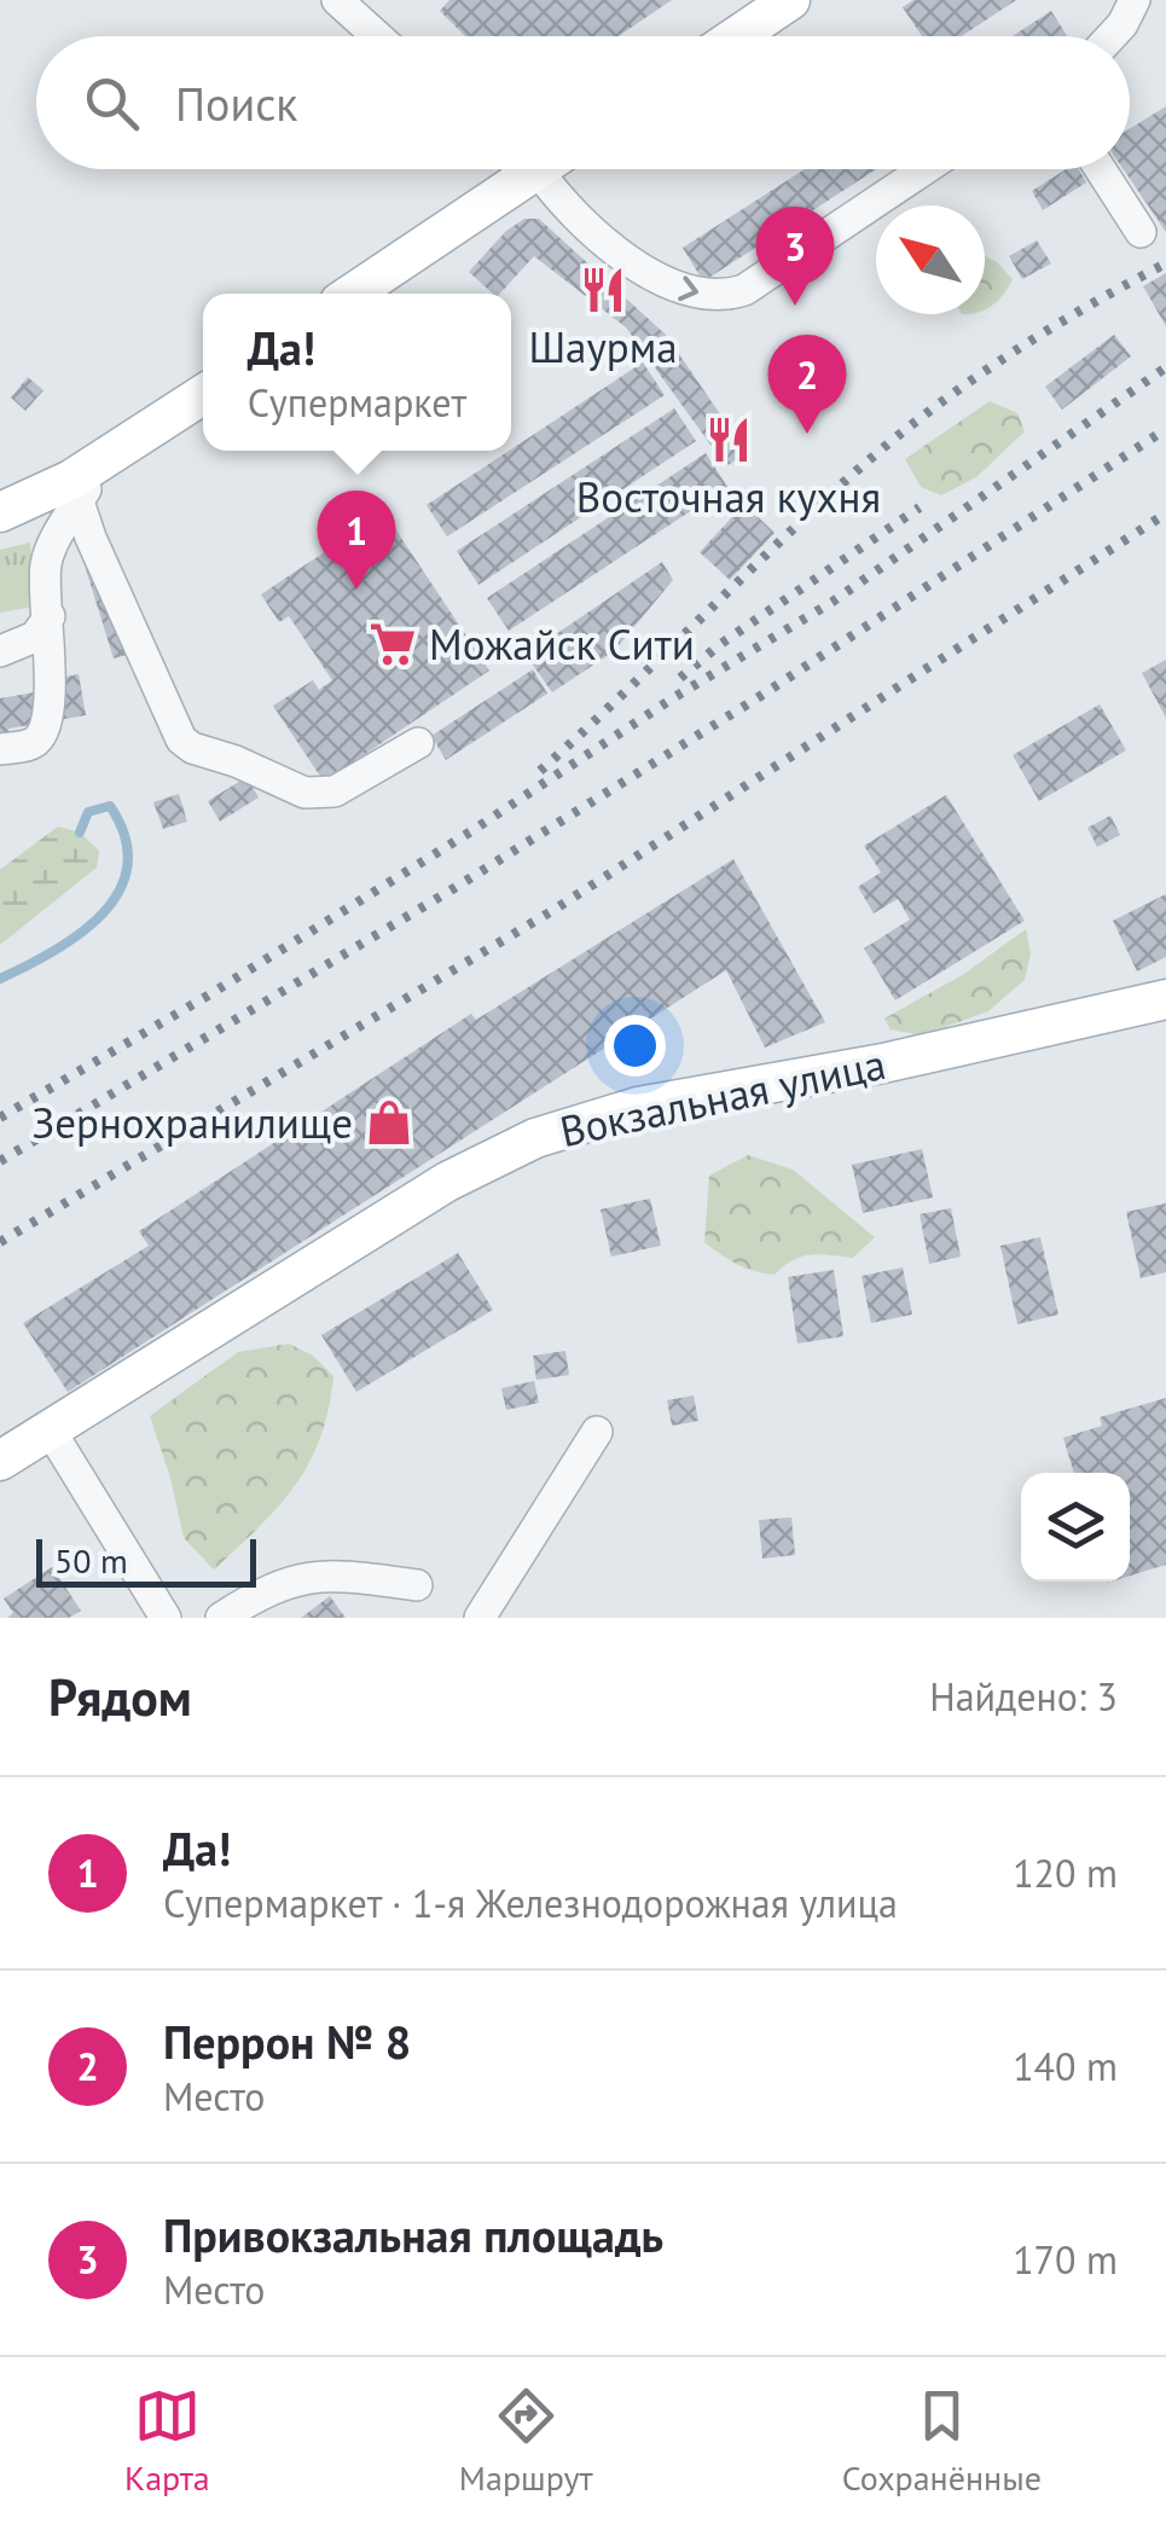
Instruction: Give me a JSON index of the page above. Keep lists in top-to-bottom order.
{
  "streets": {
    "main road": ["Вокзальная улица"]
  },
  "places": {
    "restaurant": ["Шаурма", "Восточная кухня"],
    "supermarket": ["Можайск Сити"],
    "shop": ["Зернохранилище"]
  },
  "scale_bar": "50 m",
  "north": "top left",
  "page": {
    "search": "Поиск",
    "pins": ["3", "2", "1"],
    "popup": ["Да!", "Супермаркет"],
    "scale": "50 m",
    "heading": ["Рядом", "Найдено: 3"],
    "list": [
      {
        "mark": "1",
        "name": "Да!",
        "note": "Супермаркет · 1-я Железнодорожная улица",
        "value": "120 m"
      },
      {
        "mark": "2",
        "name": "Перрон № 8",
        "note": "Место",
        "value": "140 m"
      },
      {
        "mark": "3",
        "name": "Привокзальная площадь",
        "note": "Место",
        "value": "170 m"
      }
    ],
    "nav": ["Карта", "Маршрут", "Сохранённые"]
  }
}
